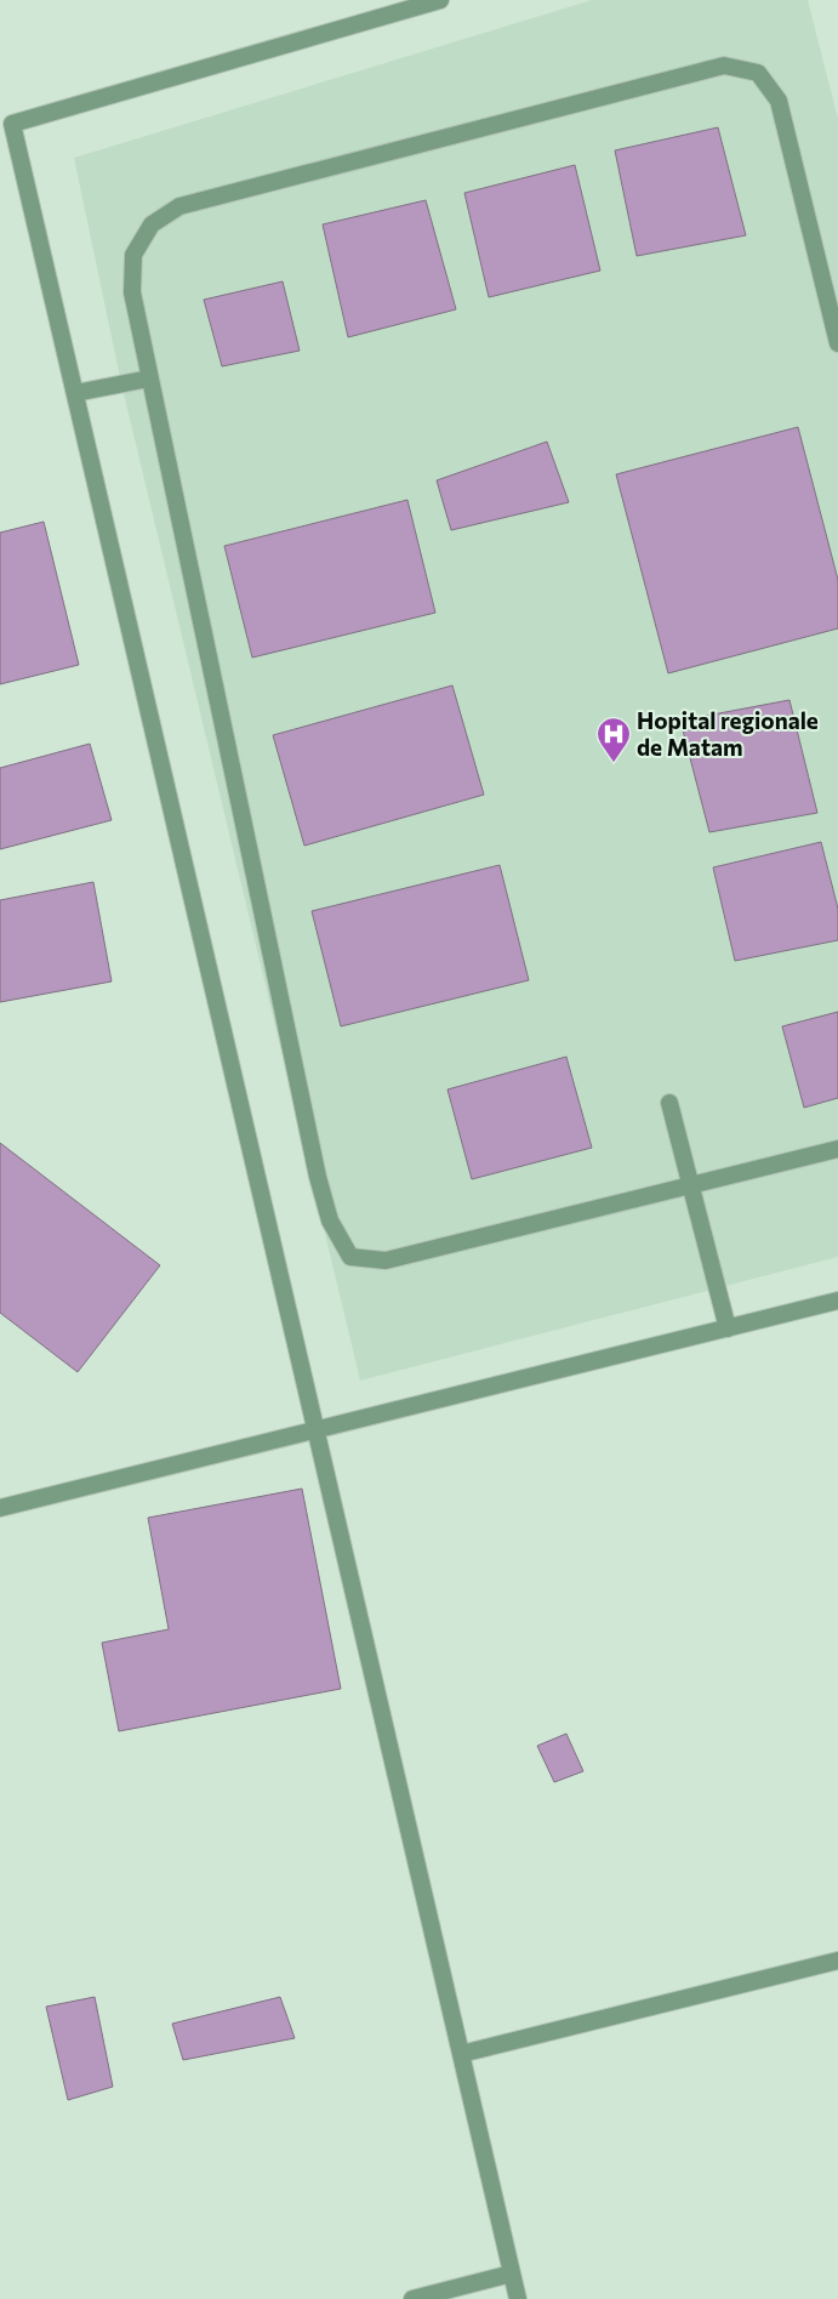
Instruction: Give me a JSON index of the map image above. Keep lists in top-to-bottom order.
{
  "places": {
    "hospital": ["Hopital regionale de Matam"]
  }
}
